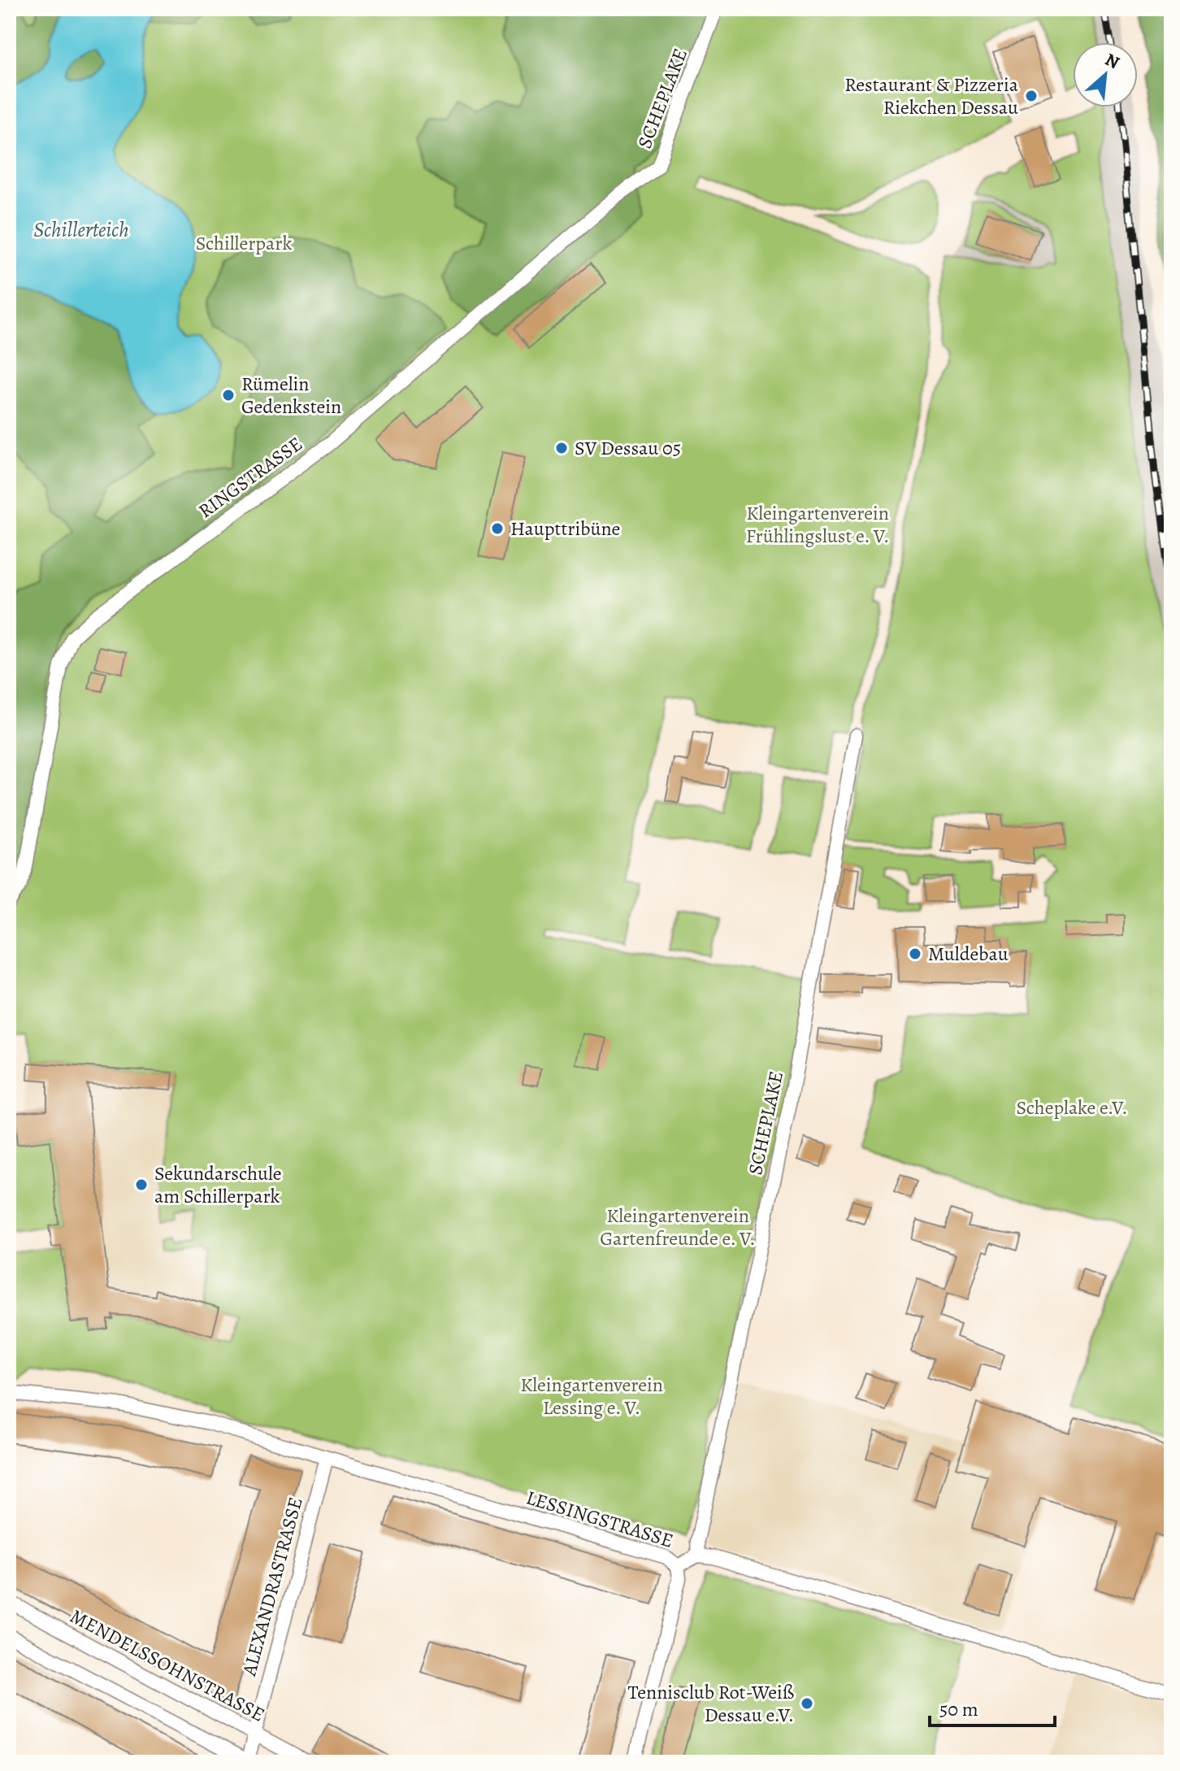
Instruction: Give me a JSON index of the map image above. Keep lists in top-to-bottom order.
{
  "streets": {
    "street": [
      "SCHEPLAKE",
      "RINGSTRASSE",
      "LESSINGSTRASSE",
      "ALEXANDRASTRASSE",
      "MENDELSSOHNSTRASSE"
    ]
  },
  "crossings": [
    ["SCHEPLAKE", "RINGSTRASSE"],
    ["SCHEPLAKE", "LESSINGSTRASSE"],
    ["LESSINGSTRASSE", "ALEXANDRASTRASSE"],
    ["ALEXANDRASTRASSE", "MENDELSSOHNSTRASSE"]
  ],
  "water": ["Schillerteich"],
  "parks": [
    "Schillerpark",
    "Kleingartenverein Frühlingslust e. V.",
    "Scheplake e.V.",
    "Kleingartenverein Gartenfreunde e. V.",
    "Kleingartenverein Lessing e. V."
  ],
  "places": [
    "Restaurant & Pizzeria Riekchen Dessau",
    "Rümelin Gedenkstein",
    "SV Dessau 05",
    "Haupttribüne",
    "Muldebau",
    "Sekundarschule am Schillerpark",
    "Tennisclub Rot-Weiß Dessau e.V."
  ],
  "scale_bar": "50 m",
  "north": "top right"
}
